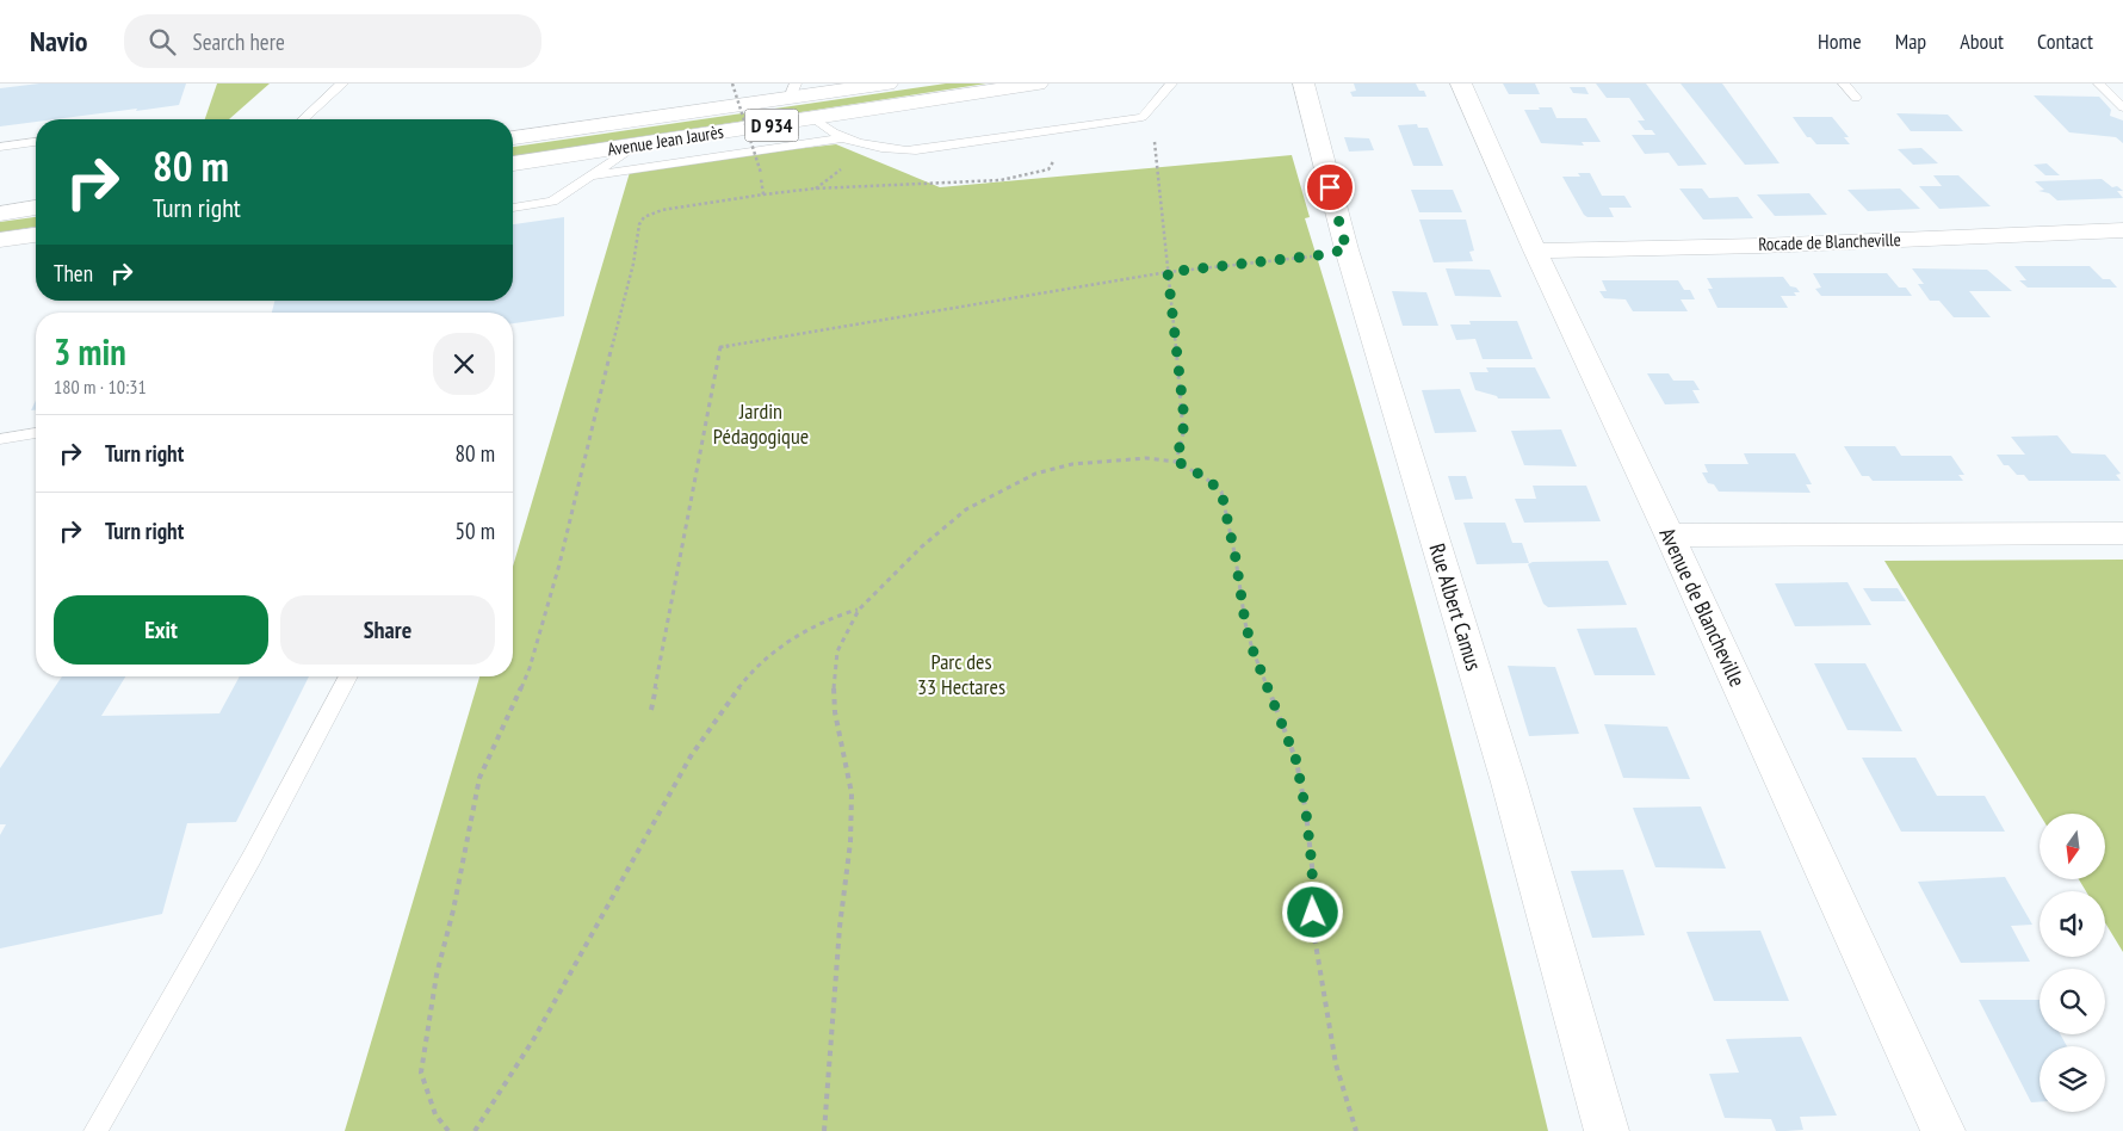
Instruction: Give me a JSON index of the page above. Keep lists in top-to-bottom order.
{
  "streets": {
    "street": [
      "D 934",
      "Avenue Jean Jaurès",
      "Rocade de Blancheville",
      "Rue Albert Camus",
      "Avenue de Blancheville"
    ]
  },
  "crossings": [
    ["Rocade de Blancheville", "Avenue de Blancheville"]
  ],
  "parks": ["Jardin Pédagogique", "Parc des 33 Hectares"],
  "north": "bottom",
  "page": {
    "header": "Navio",
    "search": "Search here",
    "nav": [
      "Home",
      "Map",
      "About",
      "Contact"
    ],
    "turn": ["80 m", "Turn right"],
    "then": "Then",
    "heading": ["3 min", "180 m · 10:31"],
    "list": [
      {
        "name": "Turn right",
        "value": "80 m"
      },
      {
        "name": "Turn right",
        "value": "50 m"
      }
    ],
    "buttons": ["Exit", "Share"]
  }
}
